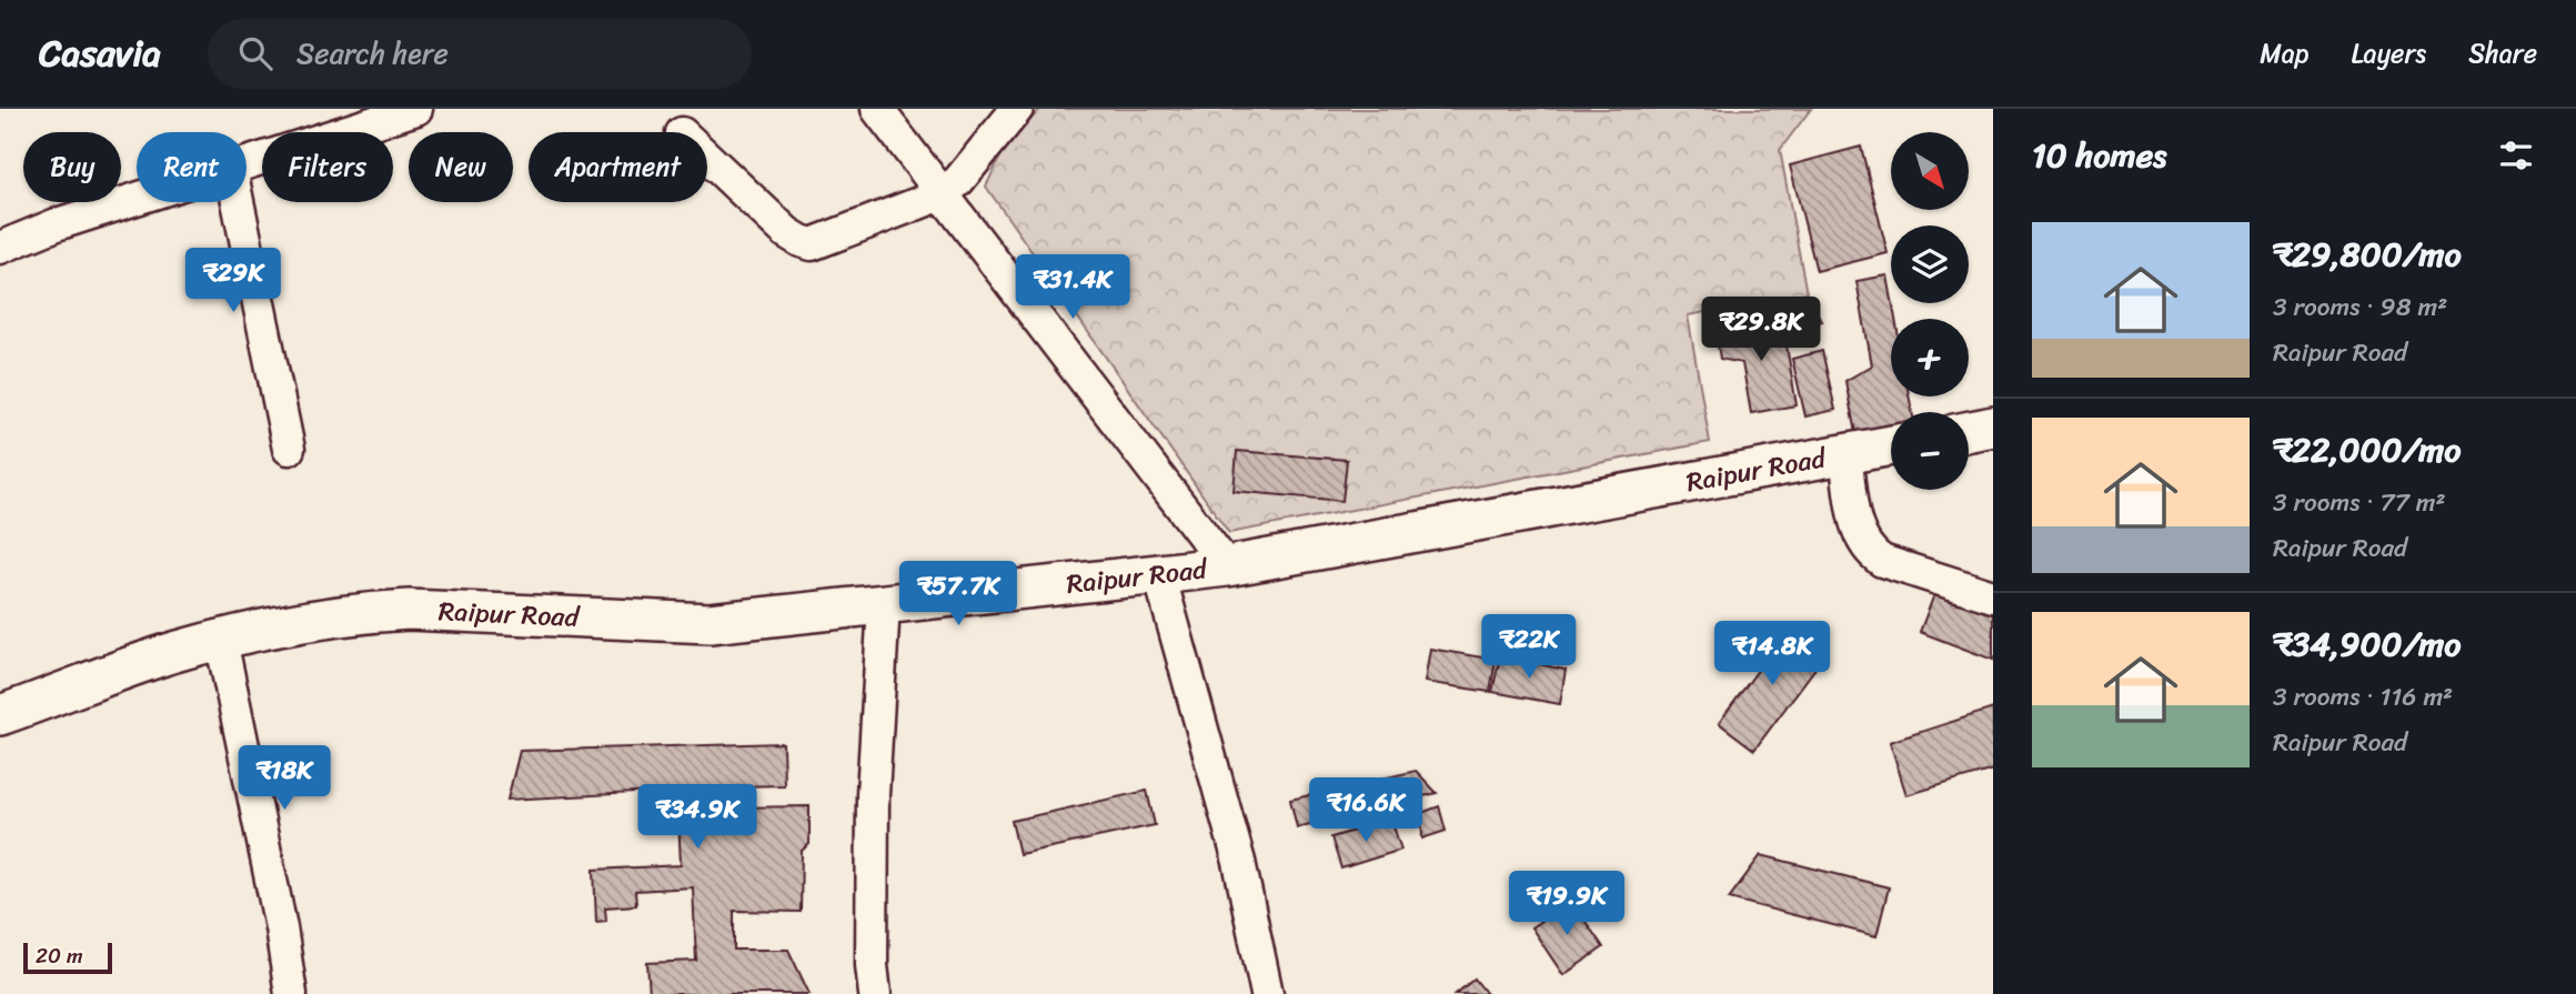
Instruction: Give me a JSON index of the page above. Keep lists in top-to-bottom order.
{
  "streets": {
    "main road": ["Raipur Road"]
  },
  "scale_bar": "20 m",
  "north": "bottom right",
  "page": {
    "header": "Casavia",
    "search": "Search here",
    "nav": ["Map", "Layers", "Share"],
    "heading": "10 homes",
    "map_buttons": ["+", "−"],
    "chip": [
      "Buy",
      "Rent",
      "Filters",
      "New",
      "Apartment"
    ],
    "list": [
      {
        "name": "₹29,800/mo",
        "note": "3 rooms · 98 m² · Raipur Road"
      },
      {
        "name": "₹22,000/mo",
        "note": "3 rooms · 77 m² · Raipur Road"
      },
      {
        "name": "₹34,900/mo",
        "note": "3 rooms · 116 m² · Raipur Road"
      }
    ],
    "price": [
      "₹29K",
      "₹31.4K",
      "₹29.8K",
      "₹57.7K",
      "₹22K",
      "₹14.8K",
      "₹18K",
      "₹16.6K",
      "₹34.9K",
      "₹19.9K"
    ],
    "scale": "20 m"
  }
}
